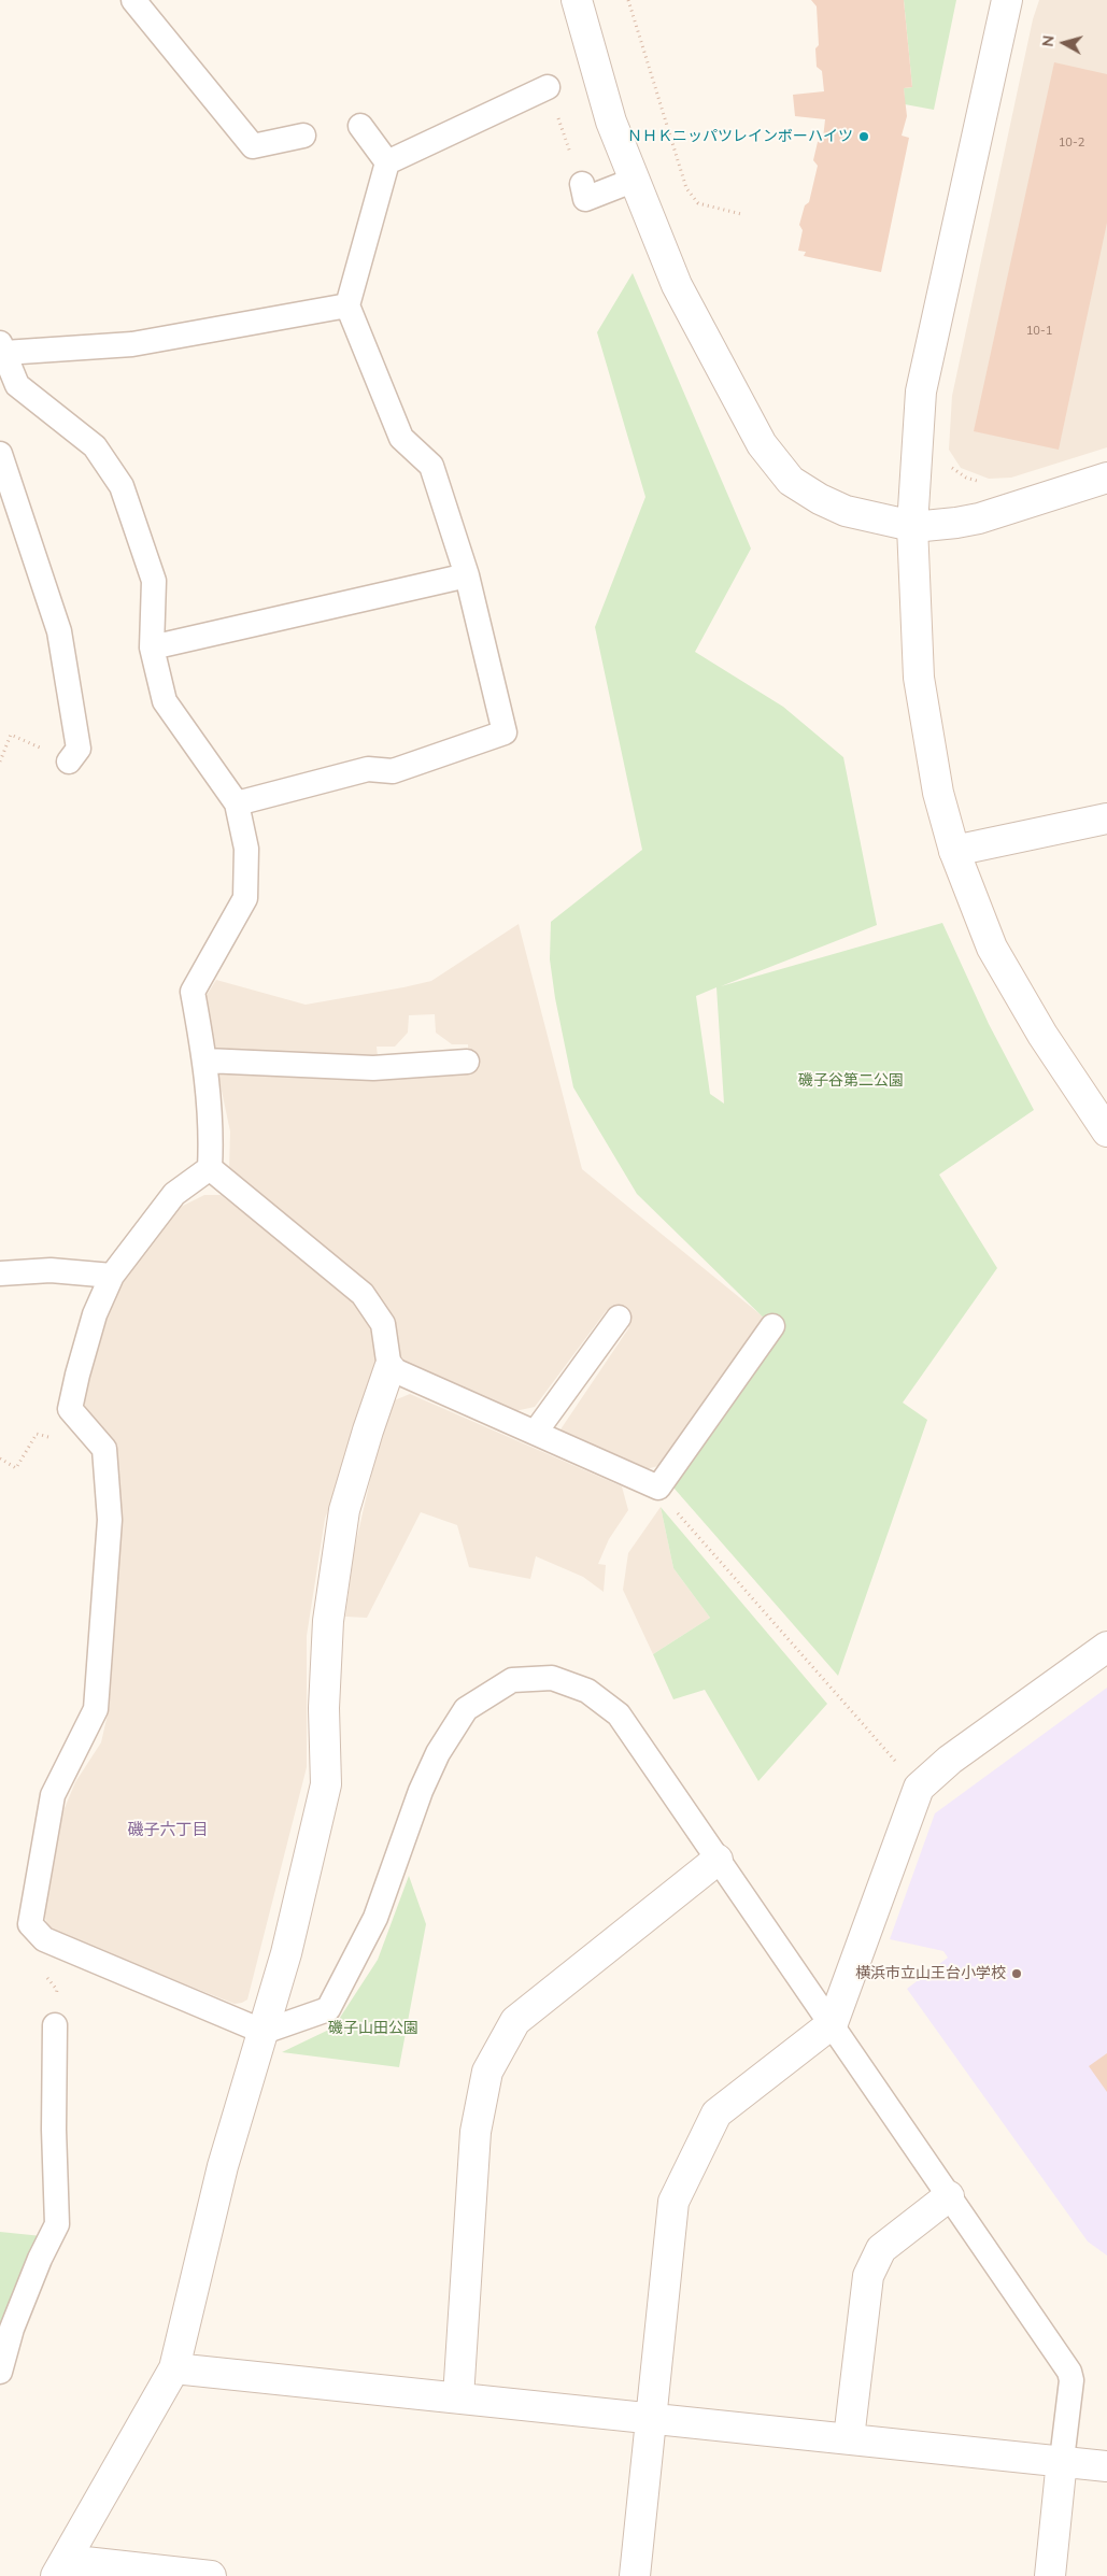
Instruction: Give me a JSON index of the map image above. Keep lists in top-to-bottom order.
{
  "districts": ["磯子六丁目"],
  "parks": ["磯子谷第二公園", "磯子山田公園"],
  "places": ["ＮＨＫニッパツレインボーハイツ", "横浜市立山王台小学校"],
  "house_numbers": ["10-2", "10-1"],
  "north": "left"
}
